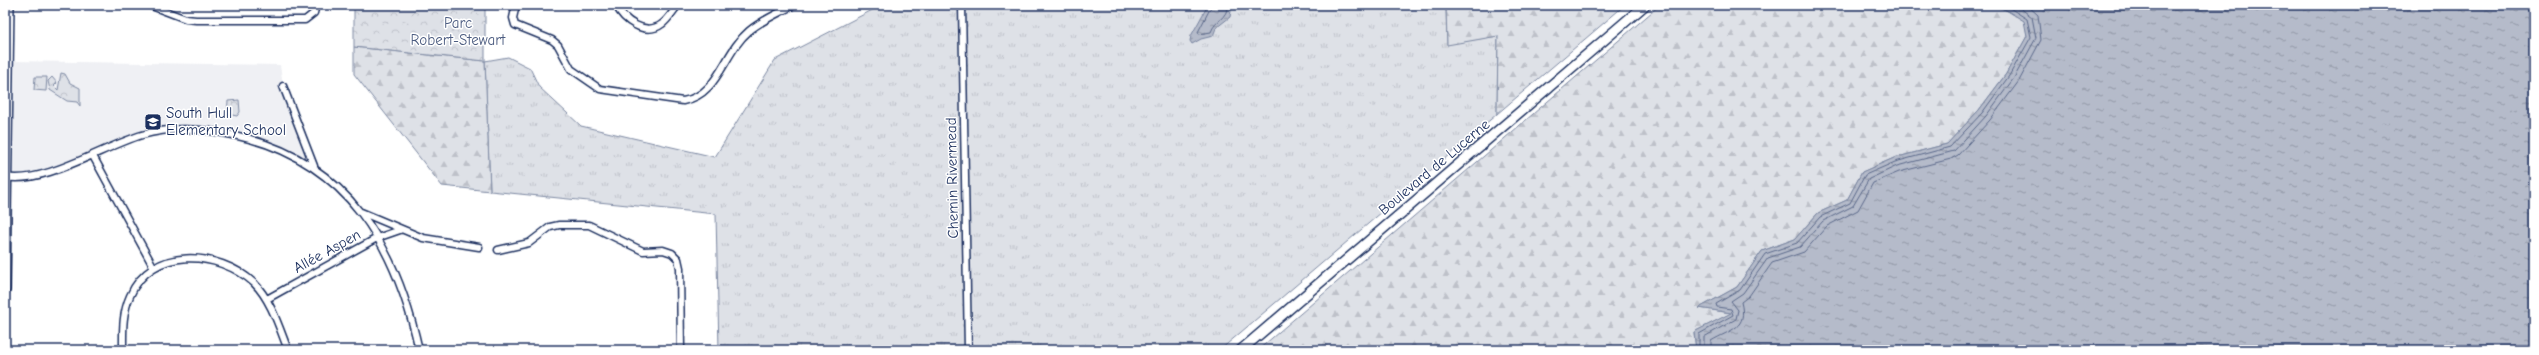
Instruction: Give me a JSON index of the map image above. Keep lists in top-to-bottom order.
{
  "streets": {
    "main road": ["Boulevard de Lucerne"],
    "street": ["Chemin Rivermead", "Allée Aspen"]
  },
  "parks": ["Parc Robert-Stewart"],
  "places": {
    "school or university": ["South Hull Elementary School"]
  }
}
